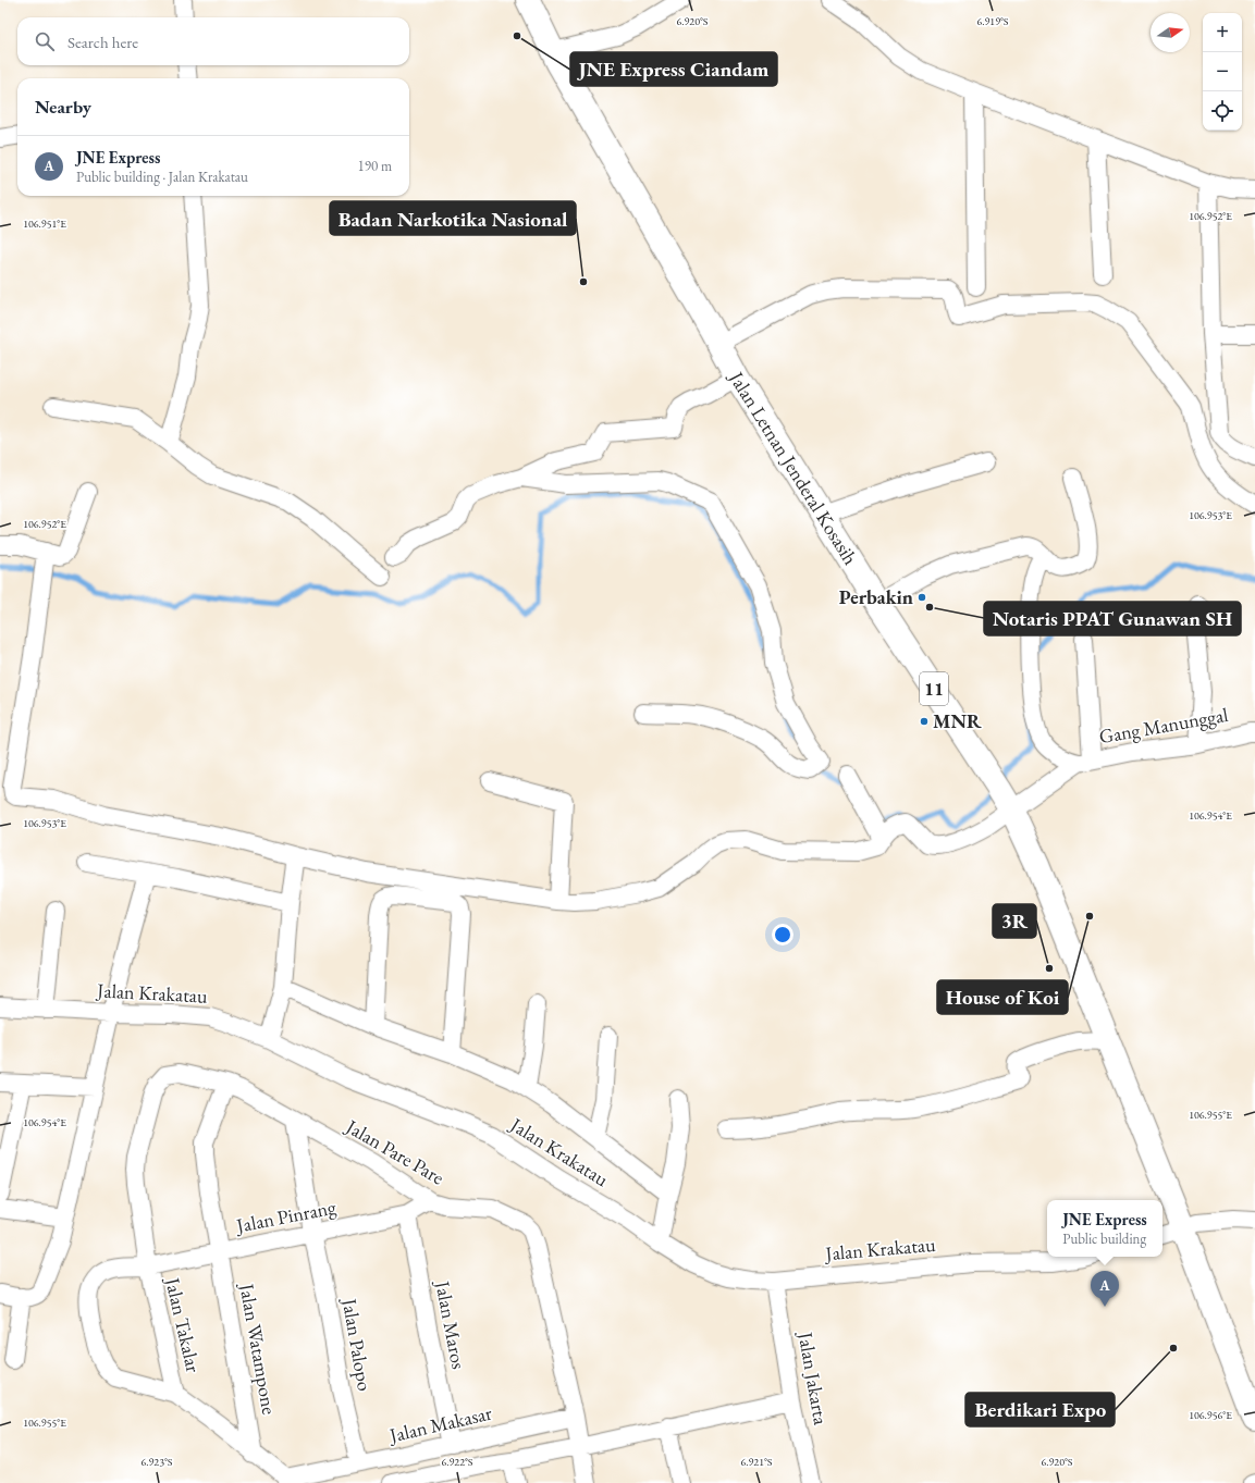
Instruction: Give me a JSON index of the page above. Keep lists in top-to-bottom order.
{
  "streets": {
    "highway": ["Jalan Letnan Jenderal Kosasih", "11"],
    "street": [
      "Gang Manunggal",
      "Jalan Krakatau",
      "Jalan Pare Pare",
      "Jalan Pinrang",
      "Jalan Takalar",
      "Jalan Maros",
      "Jalan Palopo",
      "Jalan Watampone",
      "Jalan Jakarta",
      "Jalan Makasar"
    ]
  },
  "crossings": [
    ["Jalan Krakatau", "Jalan Jakarta"],
    ["Jalan Pare Pare", "Jalan Pinrang"],
    ["Jalan Pare Pare", "Jalan Takalar"],
    ["Jalan Pare Pare", "Jalan Palopo"],
    ["Jalan Pare Pare", "Jalan Watampone"],
    ["Jalan Pare Pare", "Jalan Makasar"],
    ["Jalan Pinrang", "Jalan Takalar"],
    ["Jalan Pinrang", "Jalan Maros"],
    ["Jalan Pinrang", "Jalan Palopo"],
    ["Jalan Pinrang", "Jalan Watampone"],
    ["Jalan Pinrang", "Jalan Makasar"],
    ["Jalan Takalar", "Jalan Makasar"],
    ["Jalan Maros", "Jalan Makasar"],
    ["Jalan Palopo", "Jalan Makasar"],
    ["Jalan Watampone", "Jalan Makasar"]
  ],
  "places": [
    "JNE Express Ciandam",
    "Badan Narkotika Nasional",
    "Perbakin",
    "Notaris PPAT Gunawan SH",
    "MNR",
    "House of Koi",
    "3R",
    "Berdikari Expo"
  ],
  "north": "right",
  "page": {
    "map_buttons": ["+", "−"],
    "search": "Search here",
    "heading": "Nearby",
    "list": [
      {
        "mark": "A",
        "name": "JNE Express",
        "note": "Public building · Jalan Krakatau",
        "value": "190 m"
      }
    ],
    "popup": ["JNE Express", "Public building"],
    "pins": "A"
  },
  "coordinates": [
    "6.920°S",
    "6.919°S",
    "106.952°E",
    "106.951°E",
    "106.953°E",
    "106.954°E",
    "106.955°E",
    "106.956°E",
    "6.923°S",
    "6.922°S",
    "6.921°S"
  ]
}
